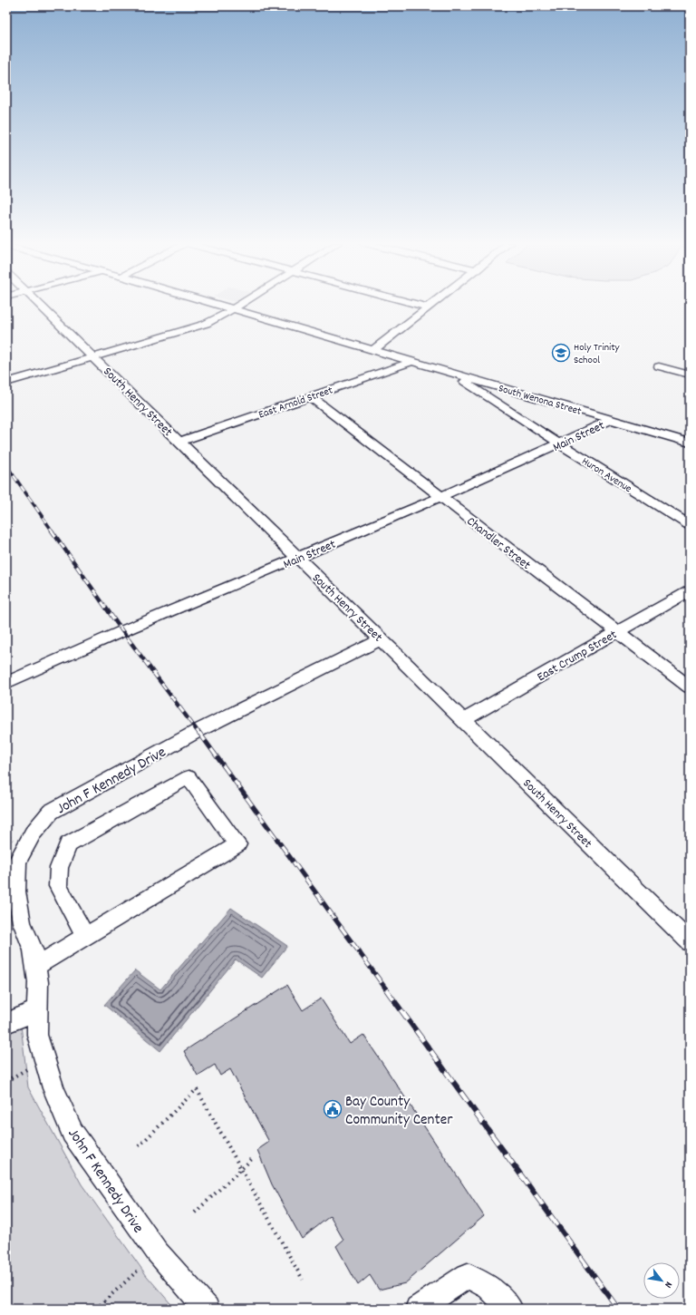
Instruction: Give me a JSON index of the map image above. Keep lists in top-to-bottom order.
{
  "streets": {
    "street": [
      "South Wenona Street",
      "South Henry Street",
      "East Arnold Street",
      "Main Street",
      "Huron Avenue",
      "Chandler Street",
      "East Crump Street",
      "John F Kennedy Drive"
    ]
  },
  "crossings": [
    ["South Wenona Street", "East Arnold Street"],
    ["South Wenona Street", "Main Street"],
    ["South Wenona Street", "Huron Avenue"],
    ["South Henry Street", "East Arnold Street"],
    ["South Henry Street", "Main Street"],
    ["South Henry Street", "East Crump Street"],
    ["South Henry Street", "John F Kennedy Drive"],
    ["East Arnold Street", "Chandler Street"],
    ["Main Street", "Huron Avenue"],
    ["Main Street", "Chandler Street"],
    ["Chandler Street", "East Crump Street"]
  ],
  "places": {
    "school or university": ["Holy Trinity School"],
    "public building": ["Bay County Community Center"]
  },
  "north": "bottom right"
}
